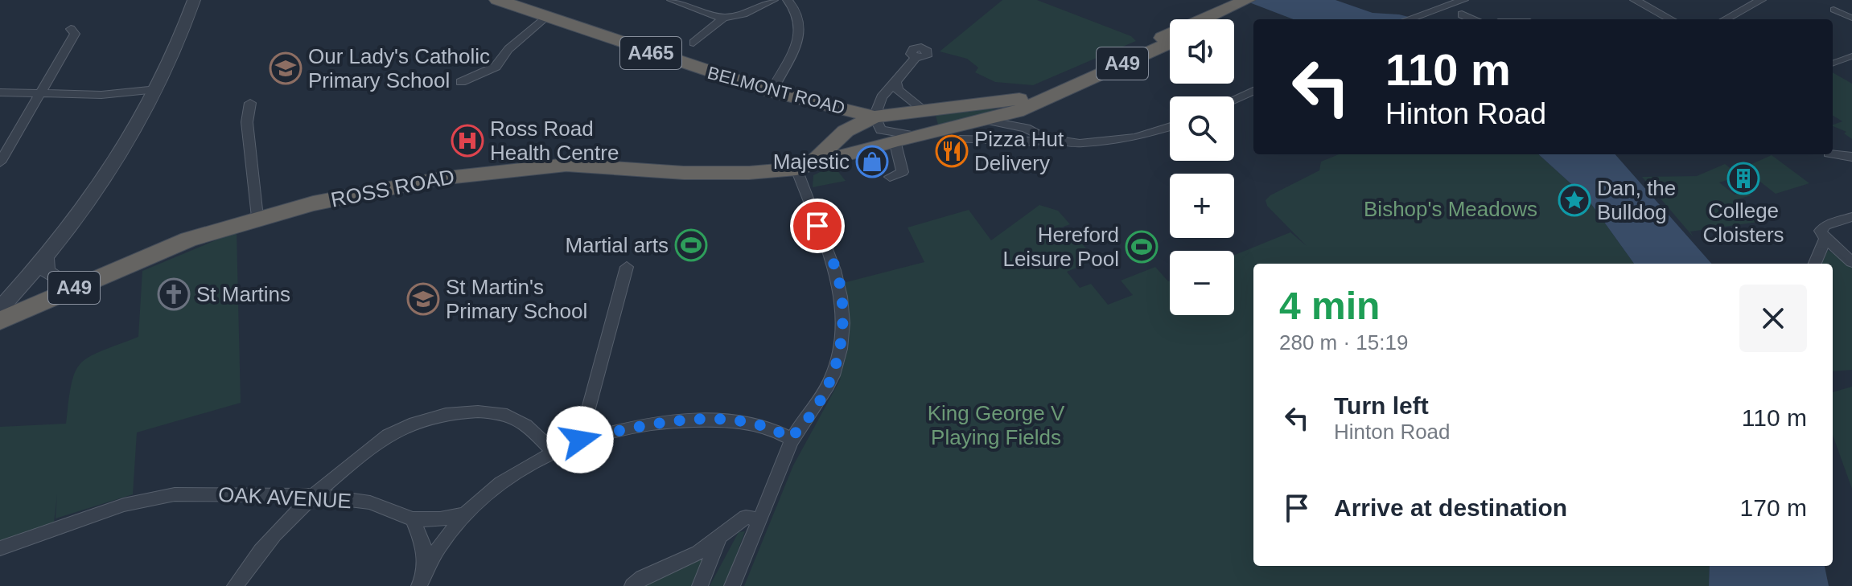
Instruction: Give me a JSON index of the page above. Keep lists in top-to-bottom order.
{
  "streets": {
    "highway": [
      "A465",
      "A49",
      "BELMONT ROAD",
      "ROSS ROAD"
    ],
    "street": ["OAK AVENUE"]
  },
  "crossings": [
    ["A465", "BELMONT ROAD"],
    ["A465", "ROSS ROAD"]
  ],
  "parks": ["Bishop's Meadows", "King George V Playing Fields"],
  "places": {
    "school or university": ["Our Lady's Catholic Primary School", "St Martin's Primary School"],
    "hospital": ["Ross Road Health Centre"],
    "restaurant": ["Pizza Hut Delivery"],
    "shop": ["Majestic"],
    "building": ["College Cloisters"],
    "place": ["Dan, the Bulldog"],
    "sports": ["Martial arts", "Hereford Leisure Pool"],
    "church": ["St Martins"]
  },
  "page": {
    "map_buttons": ["+", "−"],
    "turn": ["110 m", "Hinton Road"],
    "heading": ["4 min", "280 m · 15:19"],
    "list": [
      {
        "name": "Turn left",
        "note": "Hinton Road",
        "value": "110 m"
      },
      {
        "name": "Arrive at destination",
        "value": "170 m"
      }
    ]
  }
}
